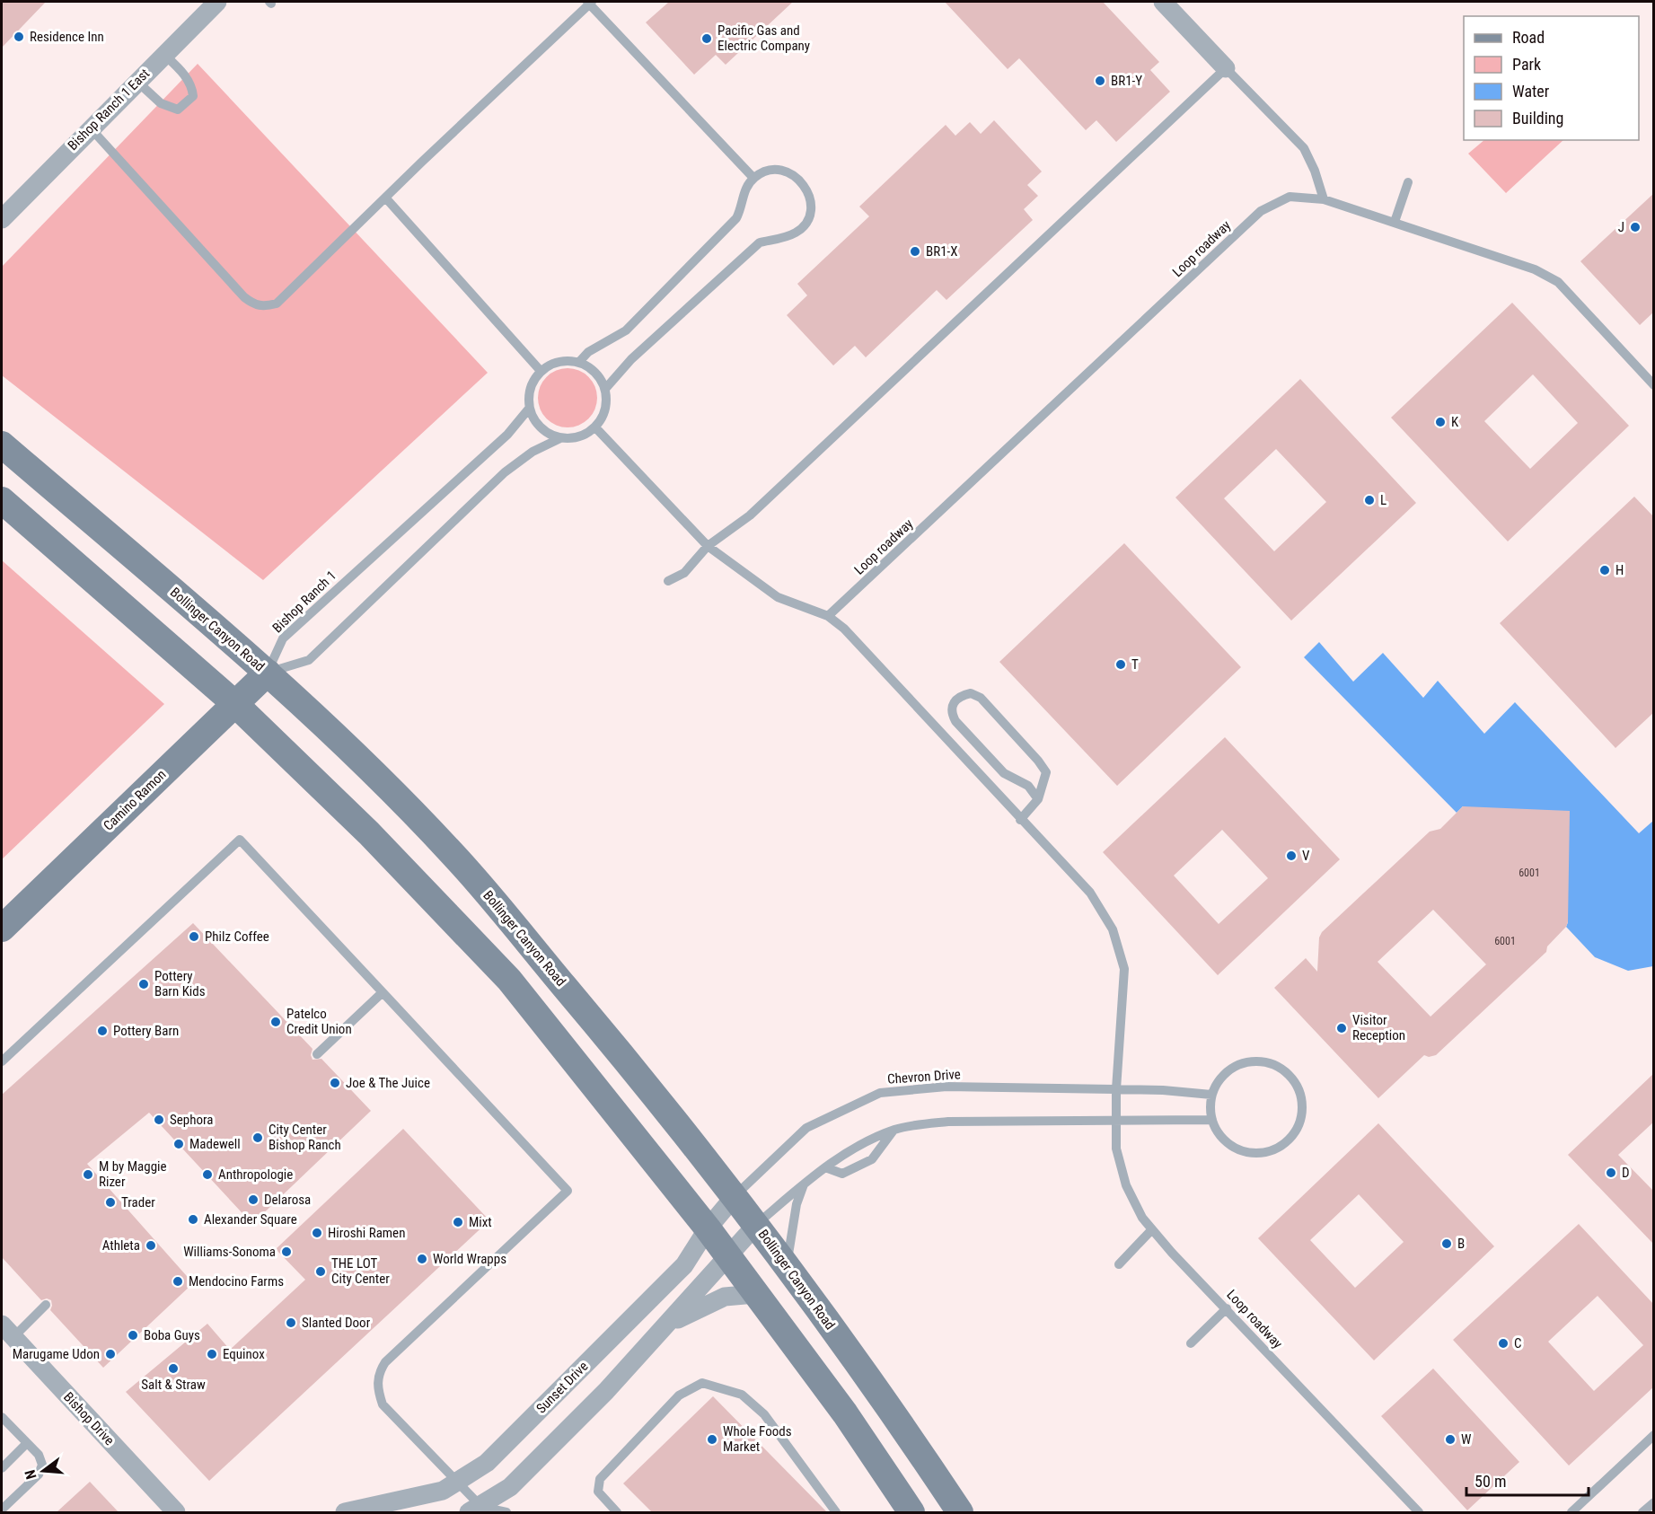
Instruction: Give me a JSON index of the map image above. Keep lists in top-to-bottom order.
{
  "streets": {
    "main road": ["Bollinger Canyon Road", "Camino Ramon"],
    "street": ["Bishop Ranch 1 East", "Sunset Drive", "Bishop Drive"],
    "lane": ["Loop roadway", "Bishop Ranch 1", "Chevron Drive"]
  },
  "crossings": [
    ["Loop roadway", "Bishop Ranch 1"],
    ["Loop roadway", "Chevron Drive"],
    ["Bishop Ranch 1", "Bollinger Canyon Road"],
    ["Bishop Ranch 1", "Camino Ramon"],
    ["Bollinger Canyon Road", "Camino Ramon"],
    ["Bollinger Canyon Road", "Chevron Drive"],
    ["Bollinger Canyon Road", "Sunset Drive"],
    ["Chevron Drive", "Sunset Drive"]
  ],
  "places": [
    "Residence Inn",
    "Pacific Gas and Electric Company",
    "BR1-Y",
    "J",
    "BR1-X",
    "K",
    "L",
    "H",
    "T",
    "V",
    "Philz Coffee",
    "Pottery Barn Kids",
    "Patelco Credit Union",
    "Visitor Reception",
    "Pottery Barn",
    "Joe & The Juice",
    "Sephora",
    "City Center Bishop Ranch",
    "Madewell",
    "D",
    "M by Maggie Rizer",
    "Anthropologie",
    "Delarosa",
    "Trader",
    "Alexander Square",
    "Mixt",
    "Hiroshi Ramen",
    "B",
    "Athleta",
    "Williams-Sonoma",
    "World Wrapps",
    "THE LOT City Center",
    "Mendocino Farms",
    "Slanted Door",
    "Boba Guys",
    "C",
    "Marugame Udon",
    "Equinox",
    "Salt & Straw",
    "Whole Foods Market",
    "W"
  ],
  "house_numbers": ["6001", "6001"],
  "legend": [
    "Road",
    "Park",
    "Water",
    "Building"
  ],
  "scale_bar": "50 m",
  "north": "left"
}
